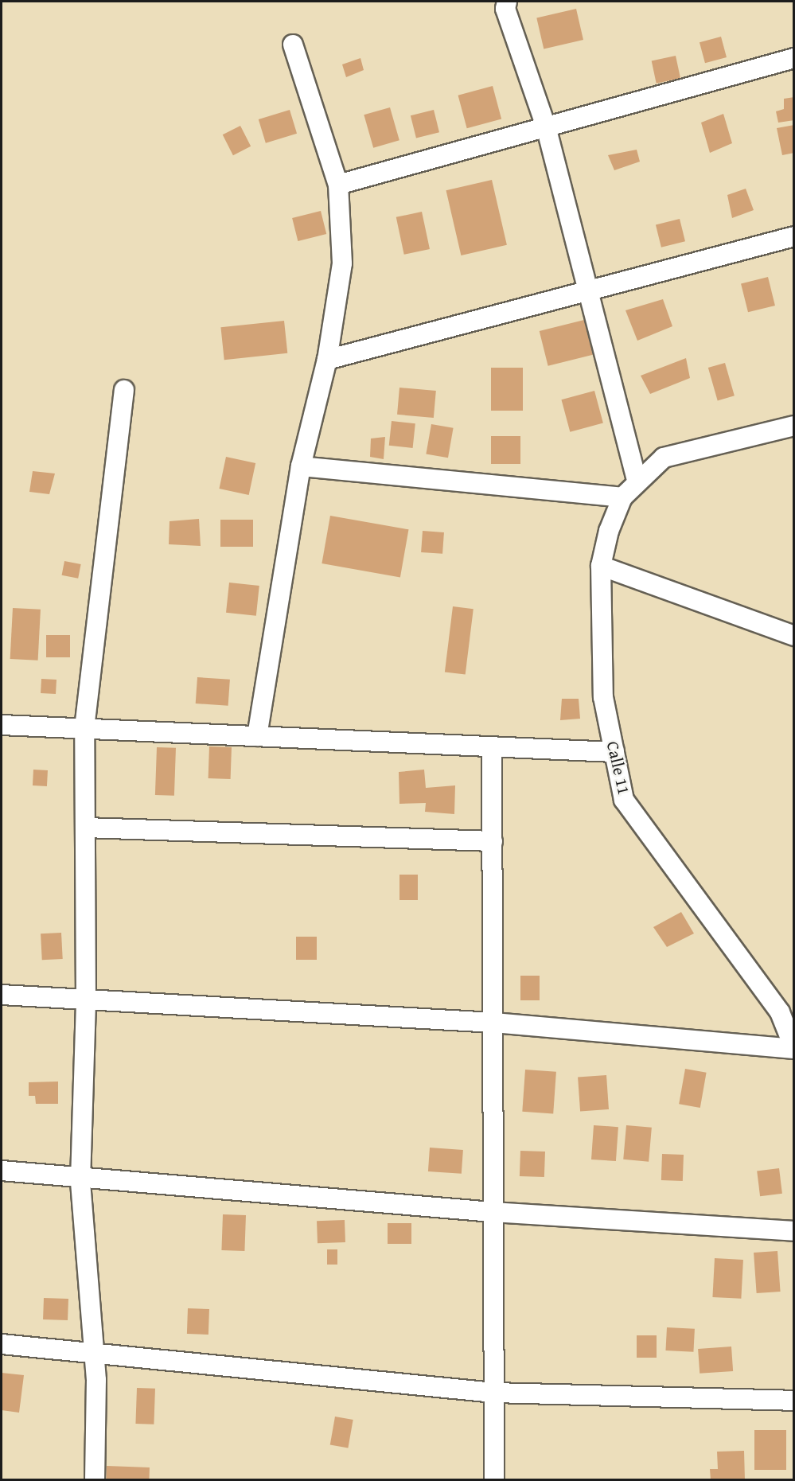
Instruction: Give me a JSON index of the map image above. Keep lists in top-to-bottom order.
{
  "streets": {
    "street": ["Calle 11"]
  }
}
